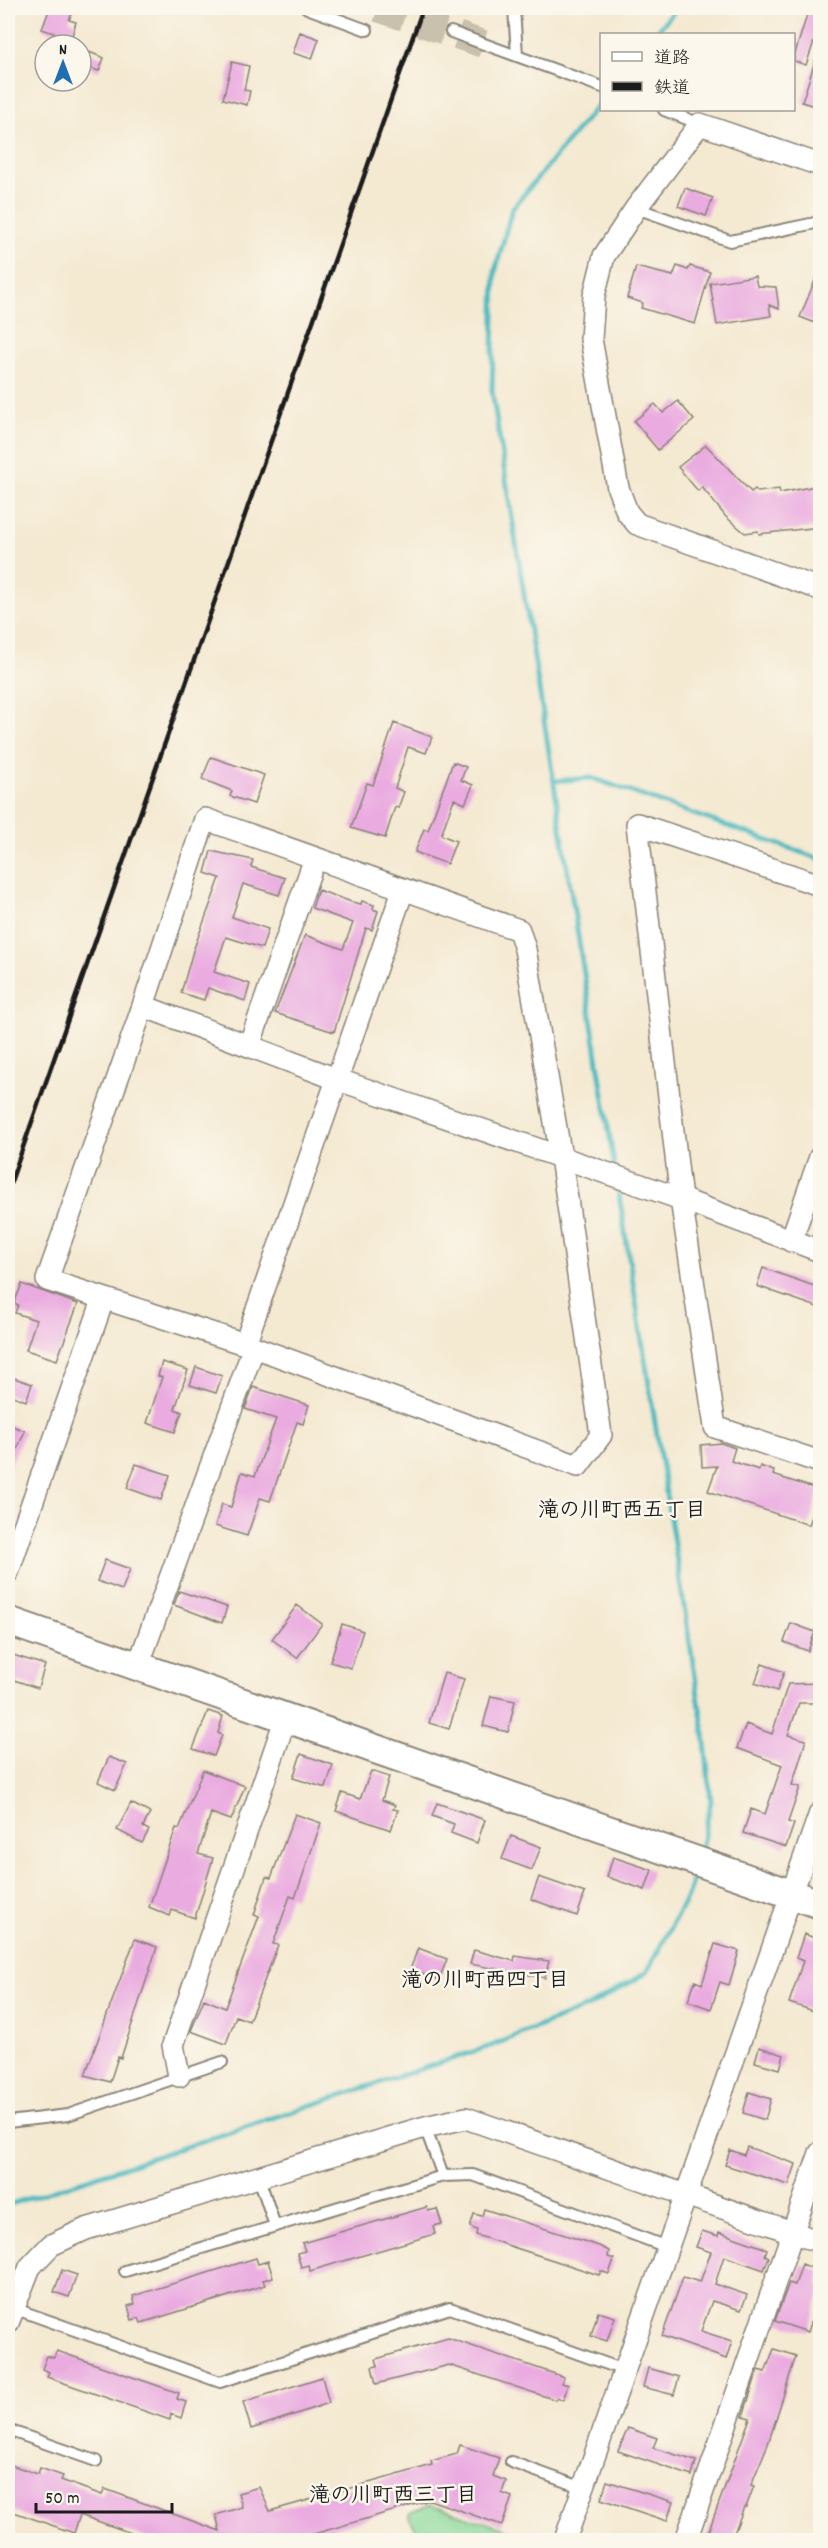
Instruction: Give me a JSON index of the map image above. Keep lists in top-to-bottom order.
{
  "districts": ["滝の川町西五丁目", "滝の川町西四丁目", "滝の川町西三丁目"],
  "legend": ["道路", "鉄道"],
  "scale_bar": "50 m",
  "north": "top"
}
